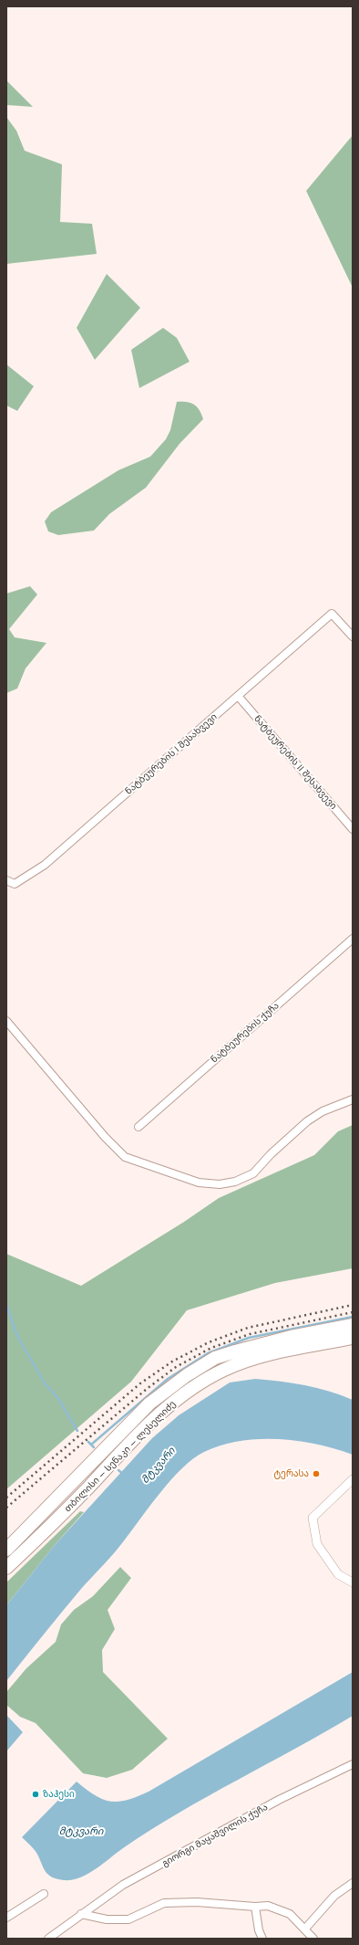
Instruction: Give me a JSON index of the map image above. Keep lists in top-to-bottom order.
{
  "streets": {
    "highway": ["თბილისი — სენაკი — ლესელიძე"],
    "street": [
      "ნატბეურების I შესახვევი",
      "ნატბეურების II შესახვევი",
      "ნატბეურების ქუჩა",
      "გიორგი მაყაშვილის ქუჩა"
    ]
  },
  "crossings": [
    ["ნატბეურების I შესახვევი", "ნატბეურების II შესახვევი"]
  ],
  "water": ["მტკვარი"],
  "places": ["ტერასა", "ზაჰესი"]
}
